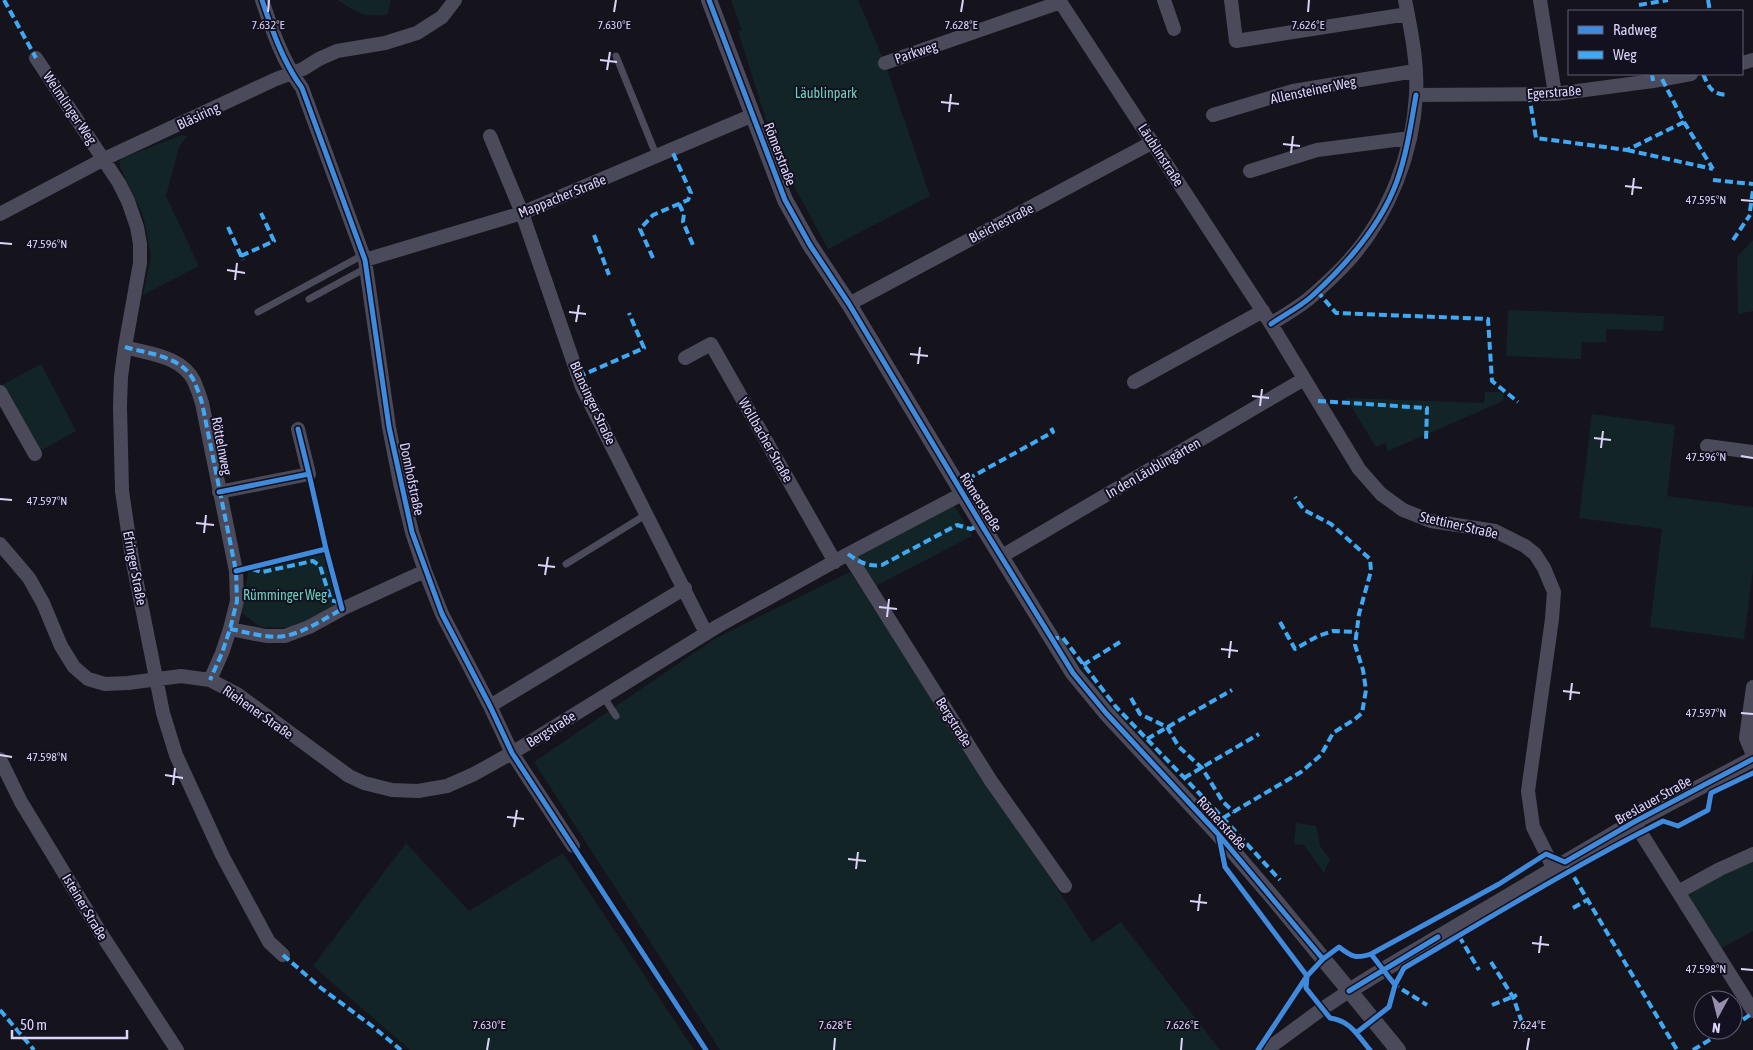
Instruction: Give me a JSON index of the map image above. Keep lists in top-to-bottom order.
{
  "streets": {
    "street": [
      "Parkweg",
      "Allensteiner Weg",
      "Egerstraße",
      "Welmlinger Weg",
      "Bläsiring",
      "Römerstraße",
      "Läublinstraße",
      "Mappacher Straße",
      "Bleichestraße",
      "Blansinger Straße",
      "Wollbacher Straße",
      "Röttelnweg",
      "In den Läublingärten",
      "Domhofstraße",
      "Stettiner Straße",
      "Efringer Straße",
      "Riehener Straße",
      "Bergstraße",
      "Breslauer Straße",
      "Isteiner Straße"
    ]
  },
  "crossings": [
    ["Parkweg", "Läublinstraße"],
    ["Welmlinger Weg", "Bläsiring"],
    ["Welmlinger Weg", "Efringer Straße"],
    ["Bläsiring", "Domhofstraße"],
    ["Bläsiring", "Efringer Straße"],
    ["Römerstraße", "Mappacher Straße"],
    ["Römerstraße", "Bleichestraße"],
    ["Römerstraße", "In den Läublingärten"],
    ["Römerstraße", "Bergstraße"],
    ["Römerstraße", "Breslauer Straße"],
    ["Läublinstraße", "Bleichestraße"],
    ["Läublinstraße", "Stettiner Straße"],
    ["Mappacher Straße", "Blansinger Straße"],
    ["Mappacher Straße", "Domhofstraße"],
    ["Blansinger Straße", "Bergstraße"],
    ["Wollbacher Straße", "Bergstraße"],
    ["Röttelnweg", "Efringer Straße"],
    ["Röttelnweg", "Riehener Straße"],
    ["In den Läublingärten", "Stettiner Straße"],
    ["Domhofstraße", "Riehener Straße"],
    ["Domhofstraße", "Bergstraße"],
    ["Stettiner Straße", "Breslauer Straße"],
    ["Efringer Straße", "Riehener Straße"],
    ["Riehener Straße", "Bergstraße"]
  ],
  "parks": ["Läublinpark", "Rümminger Weg"],
  "legend": ["Radweg", "Weg"],
  "scale_bar": "50 m",
  "north": "bottom",
  "coordinates": [
    "7.632°E",
    "7.630°E",
    "7.628°E",
    "7.626°E",
    "47.595°N",
    "47.596°N",
    "47.597°N",
    "47.598°N",
    "7.624°E"
  ]
}
